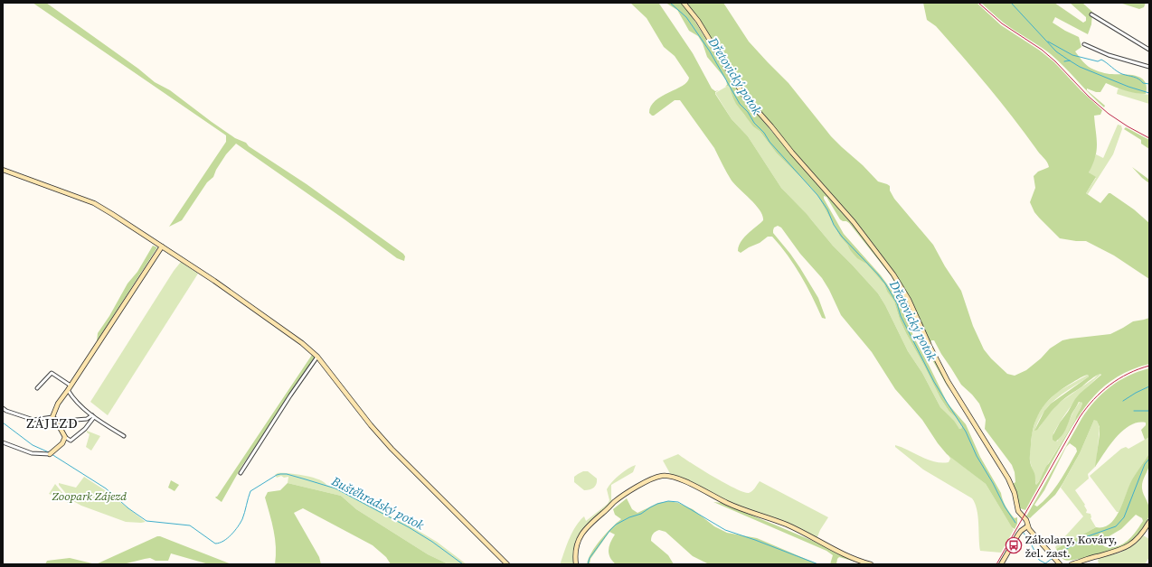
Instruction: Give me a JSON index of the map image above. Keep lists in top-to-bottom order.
{
  "districts": ["ZÁJEZD"],
  "water": ["Dřetovický potok", "Buštěhradský potok"],
  "parks": ["Zoopark Zájezd"],
  "places": {
    "bus stop": ["Zákolany, Kováry, žel. zast."]
  }
}
